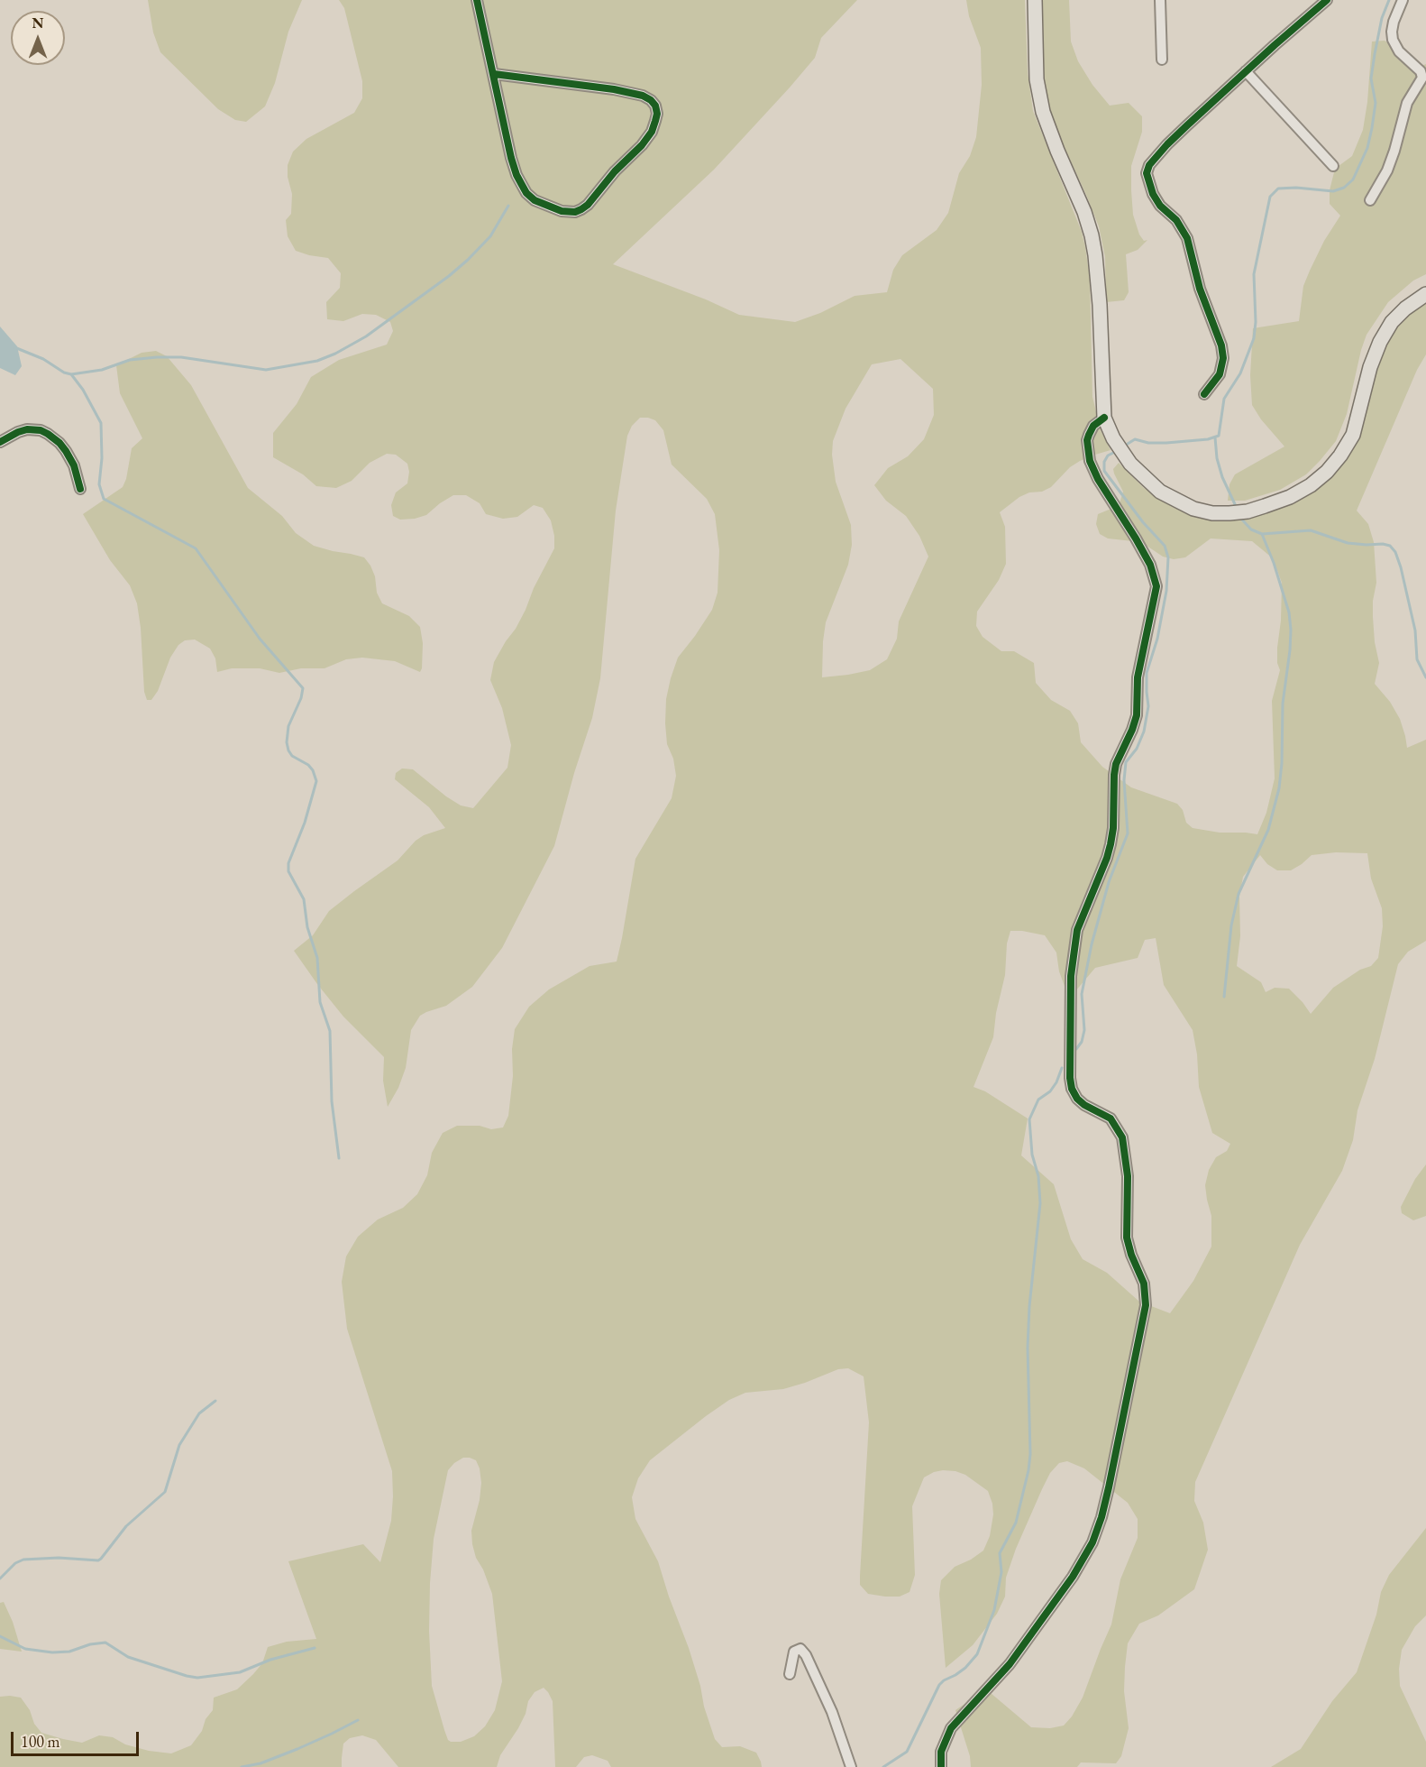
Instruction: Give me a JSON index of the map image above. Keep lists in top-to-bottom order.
{
  "scale_bar": "100 m",
  "north": "top"
}
